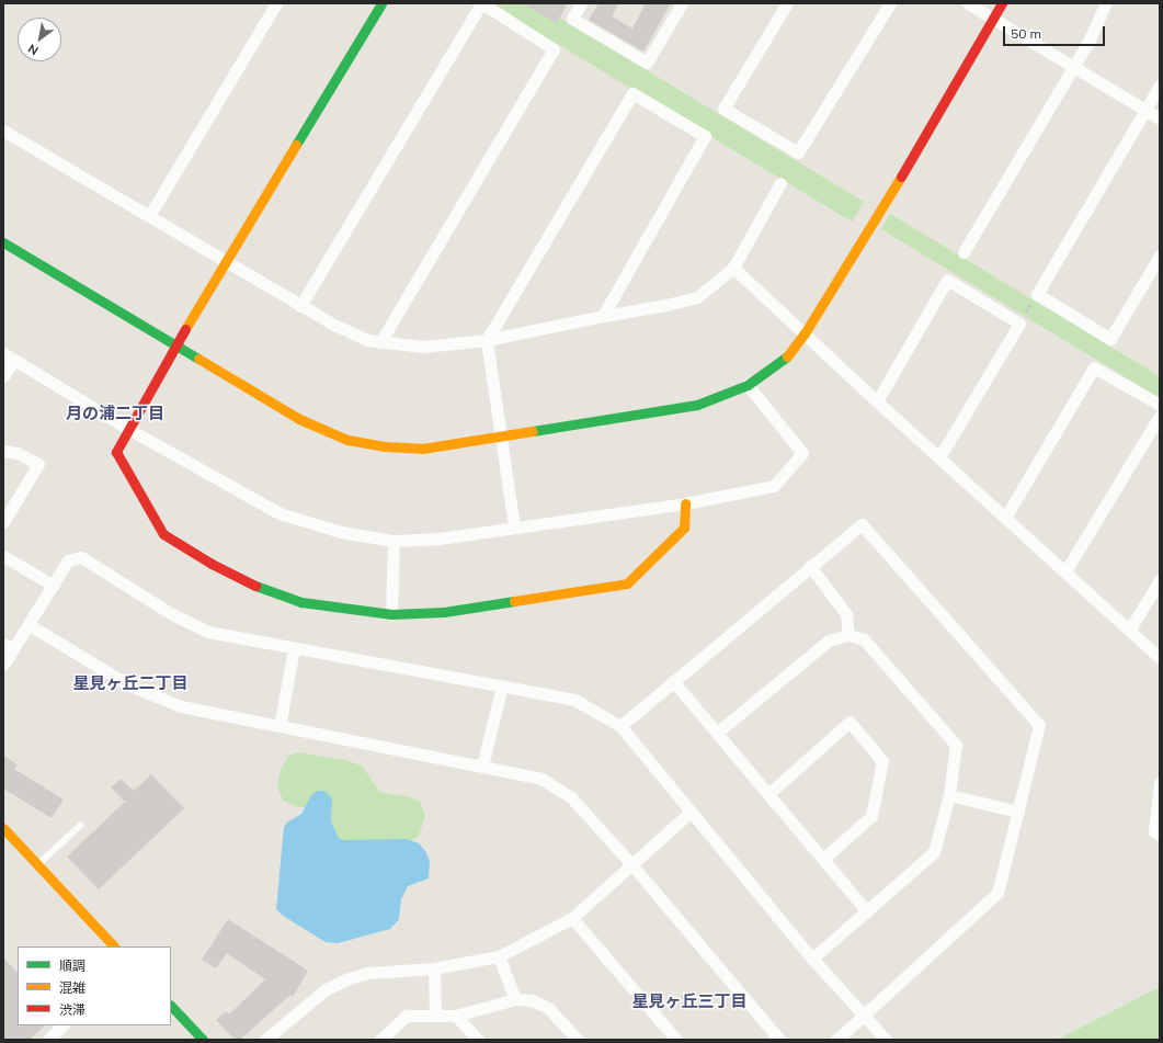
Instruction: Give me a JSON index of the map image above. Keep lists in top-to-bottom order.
{
  "districts": ["月の浦二丁目", "星見ヶ丘二丁目", "星見ヶ丘三丁目"],
  "legend": ["順調", "混雑", "渋滞"],
  "scale_bar": "50 m",
  "north": "bottom left"
}
